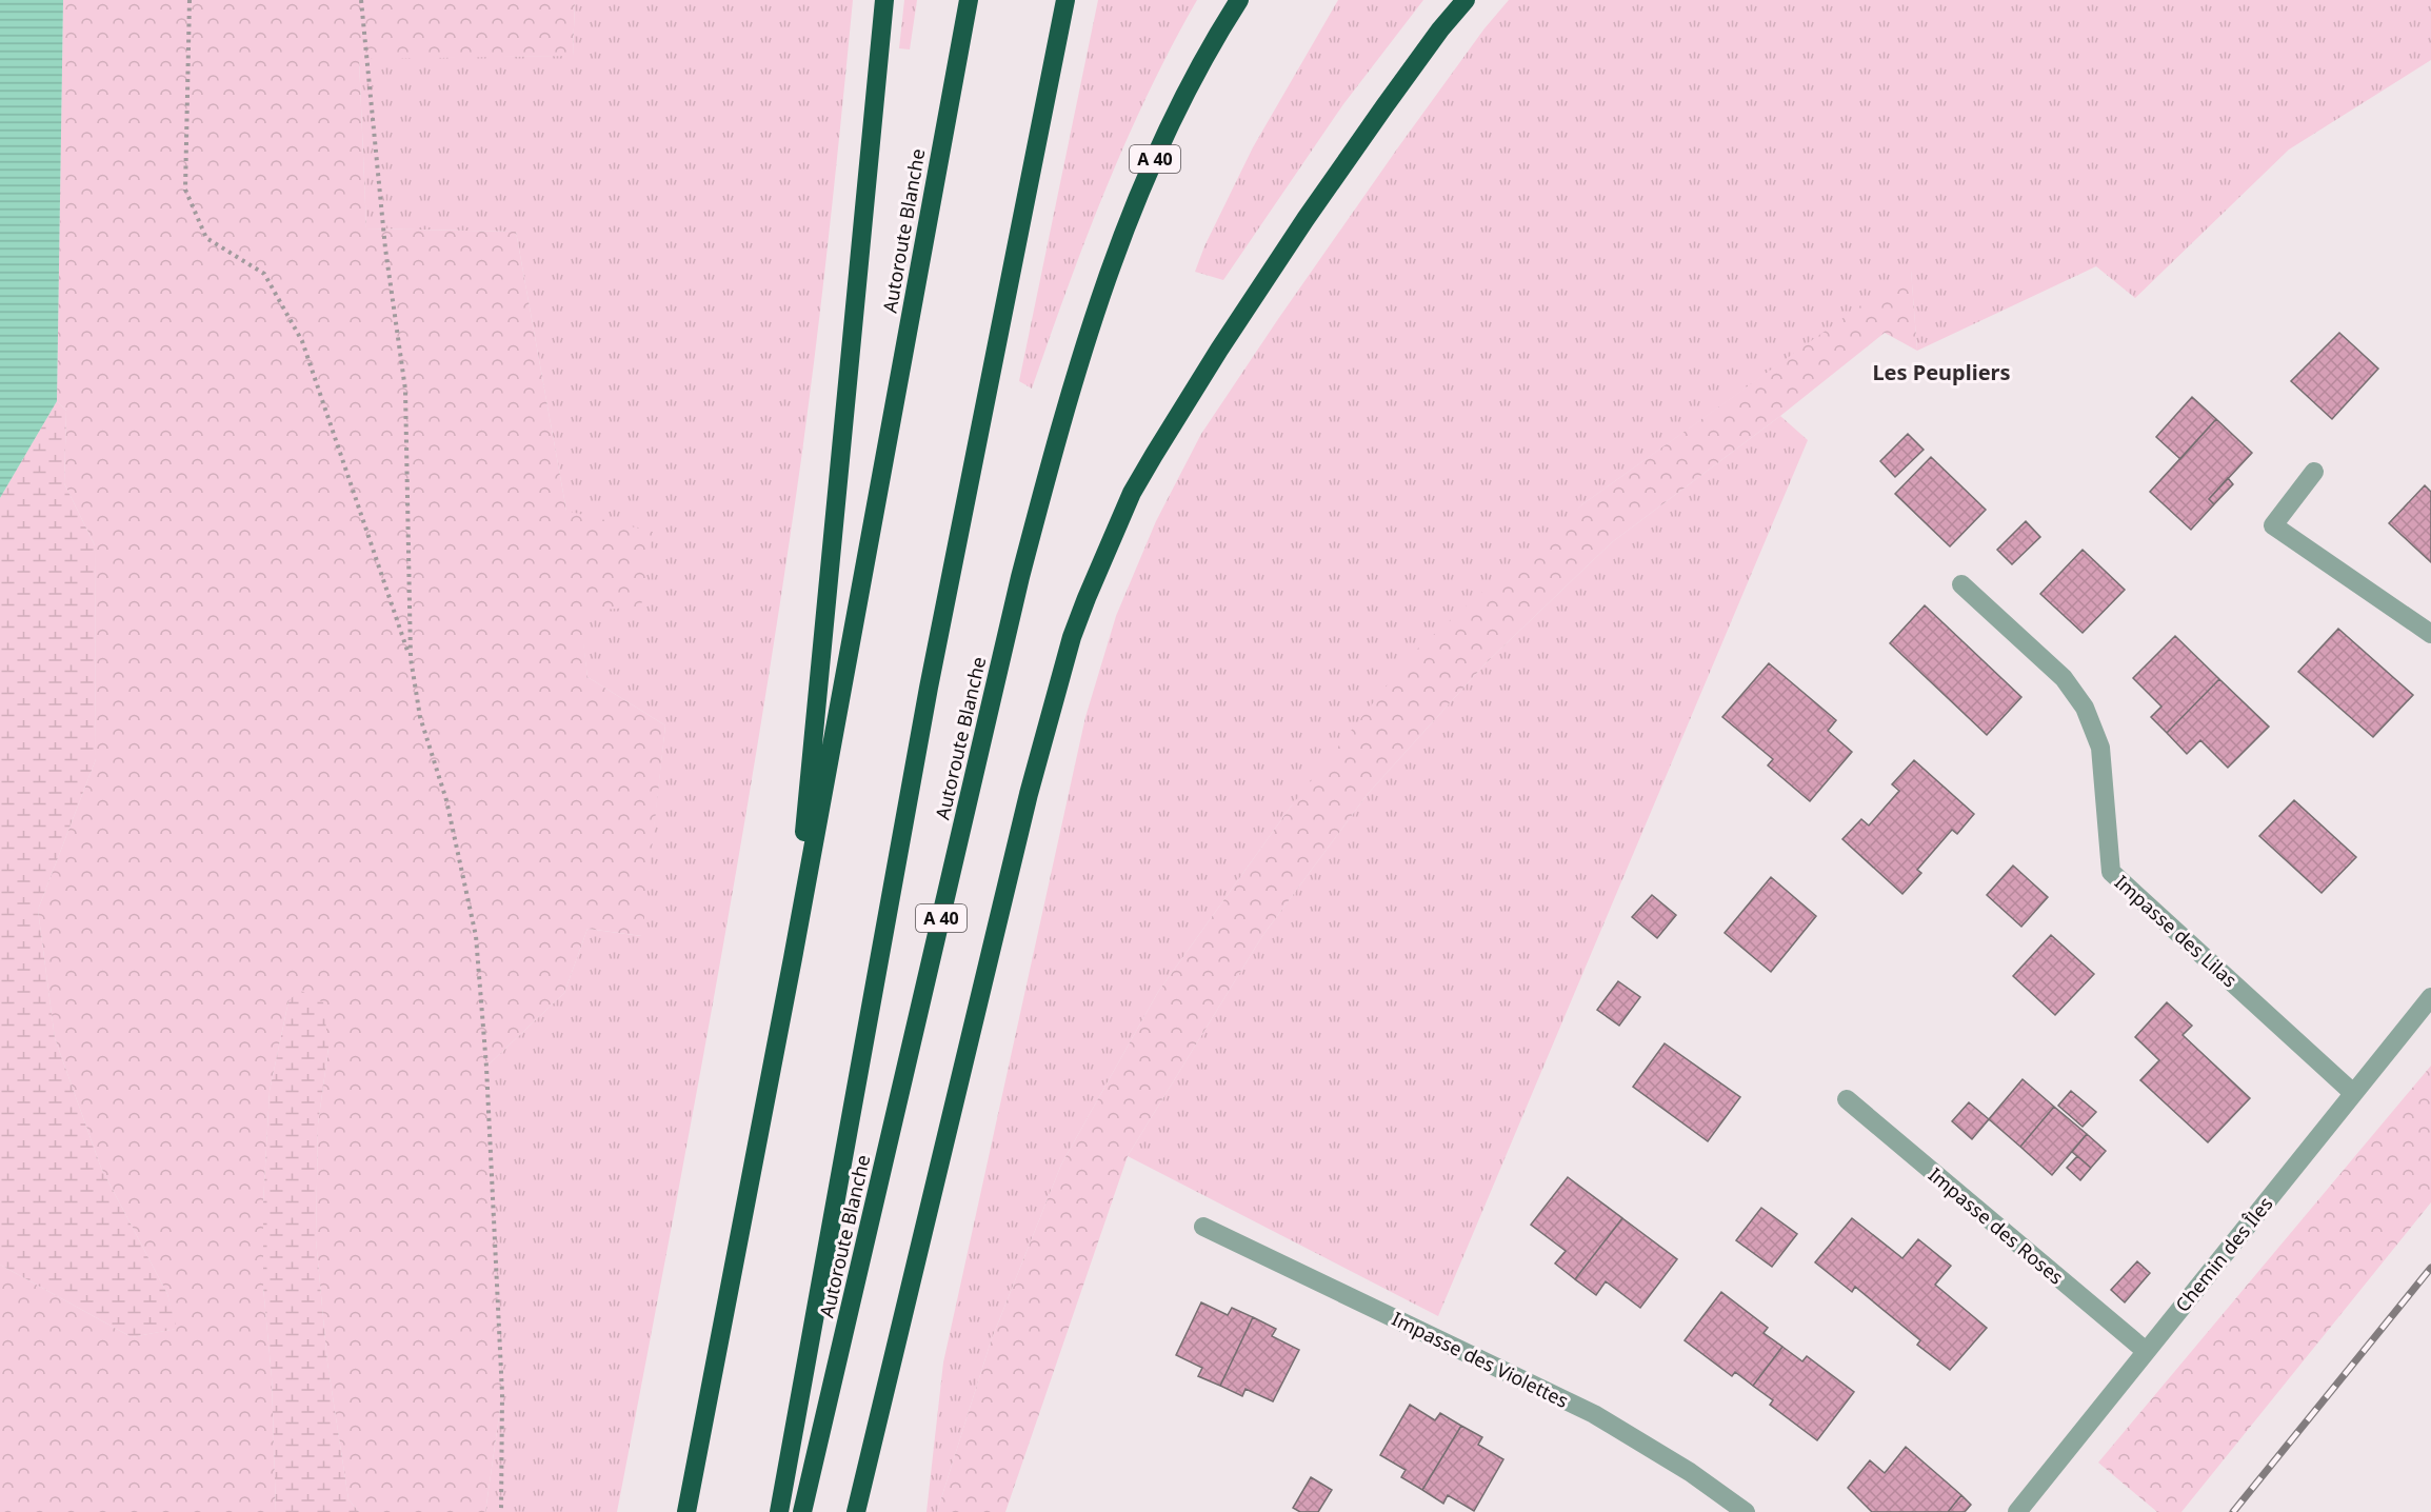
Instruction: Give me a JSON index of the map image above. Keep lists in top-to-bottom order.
{
  "streets": {
    "highway": ["A 40", "Autoroute Blanche"],
    "street": [
      "Impasse des Lilas",
      "Impasse des Roses",
      "Chemin des Îles",
      "Impasse des Violettes"
    ]
  },
  "crossings": [
    ["Impasse des Lilas", "Chemin des Îles"],
    ["Impasse des Roses", "Chemin des Îles"]
  ],
  "districts": ["Les Peupliers"]
}
